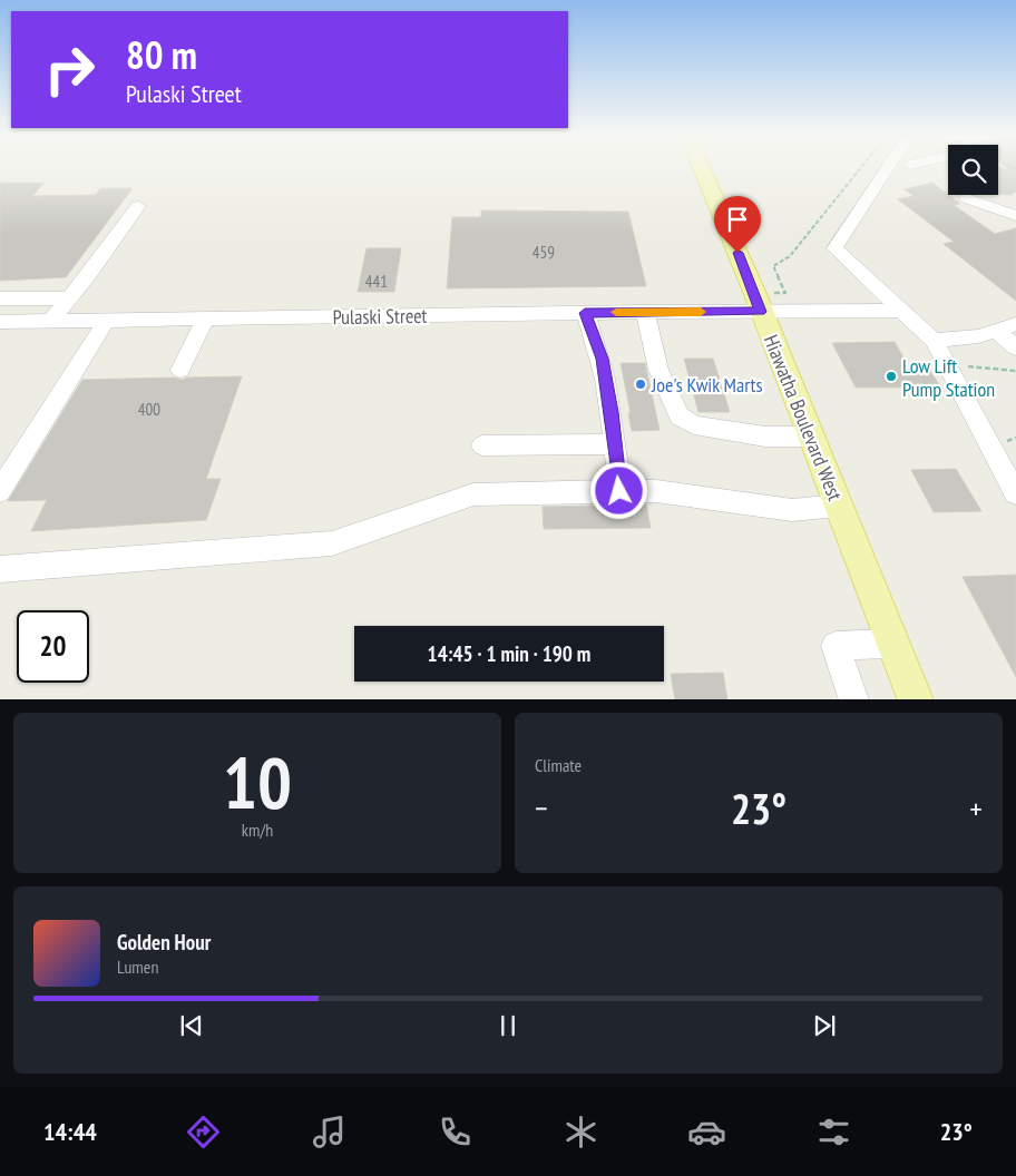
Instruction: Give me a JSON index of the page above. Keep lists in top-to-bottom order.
{
  "streets": {
    "main road": ["Hiawatha Boulevard West"],
    "street": ["Pulaski Street"]
  },
  "crossings": [
    ["Pulaski Street", "Hiawatha Boulevard West"]
  ],
  "places": ["Low Lift Pump Station", "Joe's Kwik Marts"],
  "house_numbers": ["459", "441", "400"],
  "page": {
    "turn": ["80 m", "Pulaski Street"],
    "limit": "20",
    "trip": "14:45 · 1 min · 190 m",
    "tile": [
      ["10", "km/h"],
      "Climate"
    ],
    "heat": ["−", "23°", "+"],
    "song": ["Golden Hour", "Lumen"],
    "tabs": ["14:44", "23°"]
  }
}
